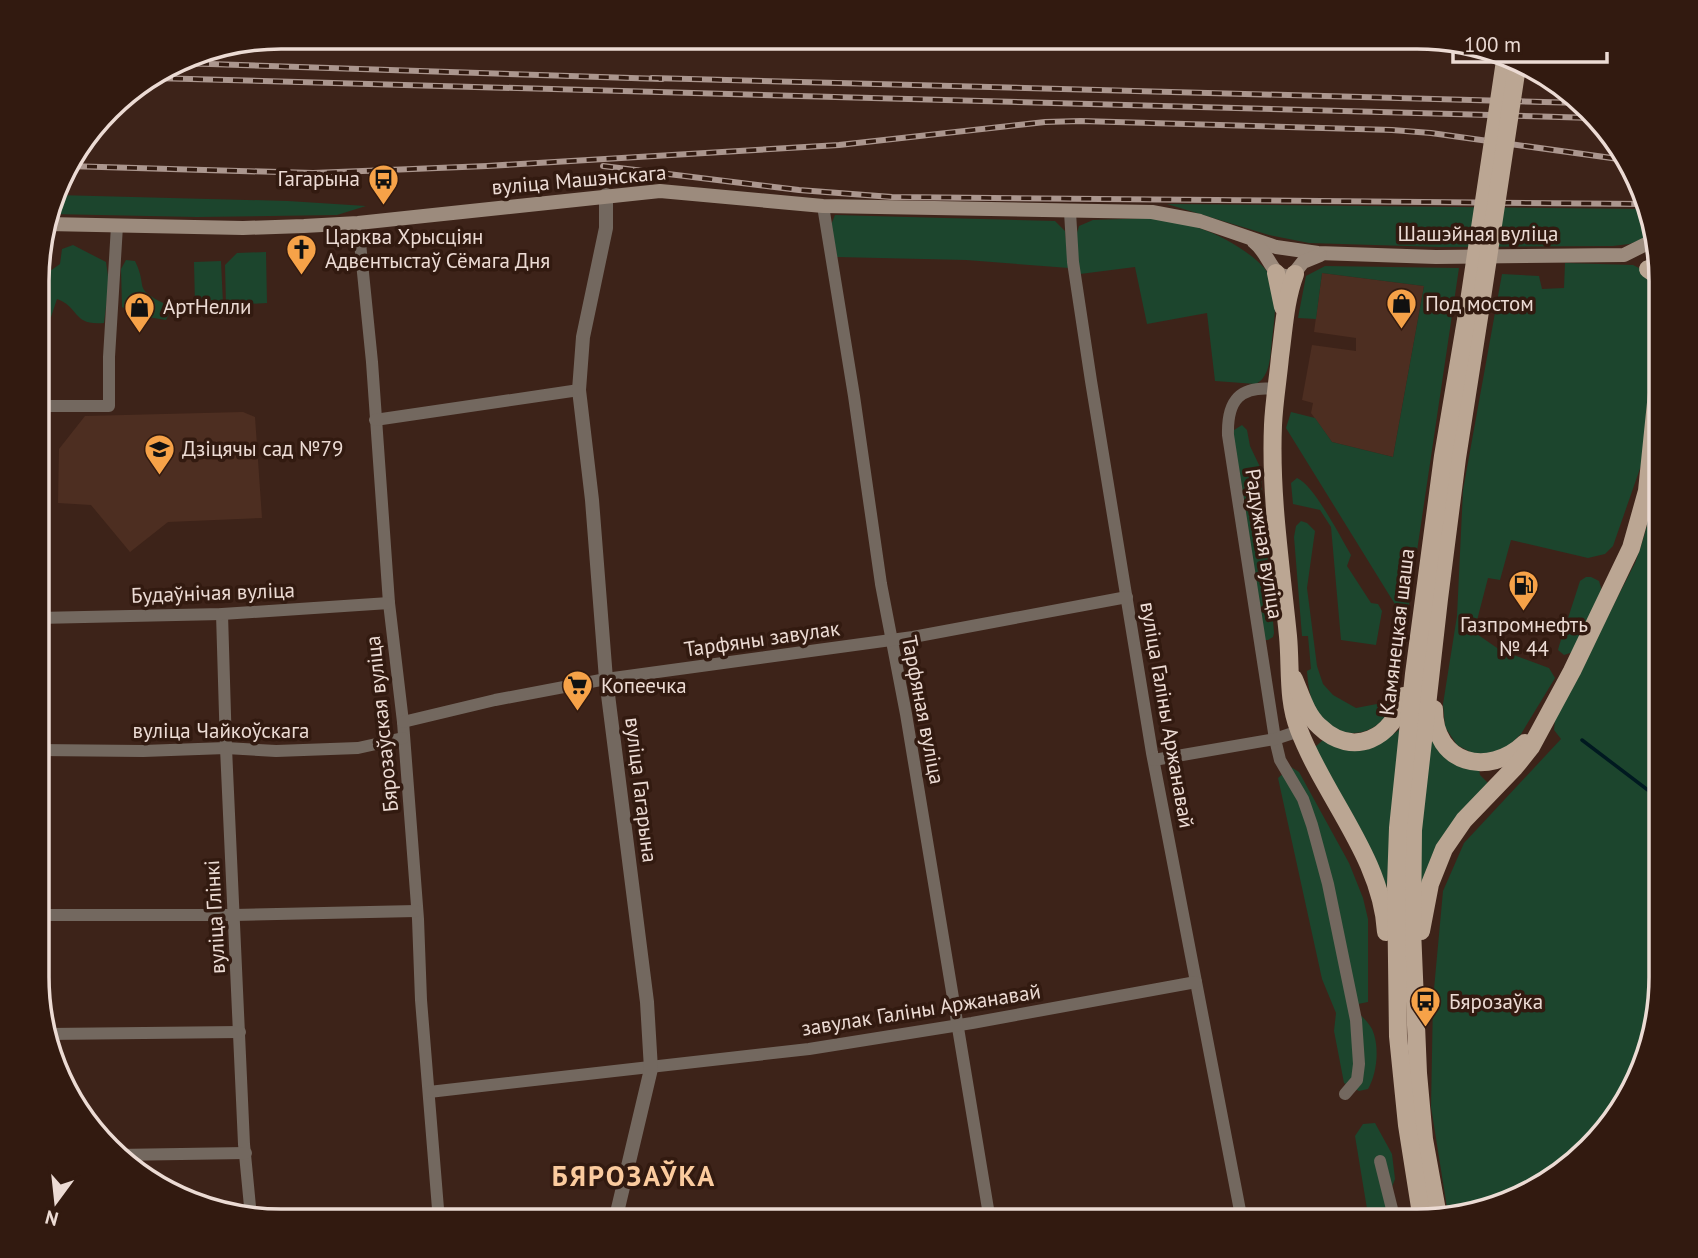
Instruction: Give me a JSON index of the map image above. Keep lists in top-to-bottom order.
{
  "streets": {
    "main road": ["вуліца Машэнскага", "Шашэйная вуліца", "Камянецкая шаша"],
    "street": [
      "Радужная вуліца",
      "Будаўнічая вуліца",
      "Тарфяны завулак",
      "Тарфяная вуліца",
      "вуліца Галіны Аржанавай",
      "Бярозаўская вуліца",
      "вуліца Чайкоўскага",
      "вуліца Гагарына",
      "вуліца Глінкі",
      "завулак Галіны Аржанавай"
    ]
  },
  "crossings": [
    ["вуліца Машэнскага", "Шашэйная вуліца"],
    ["вуліца Машэнскага", "Тарфяная вуліца"],
    ["вуліца Машэнскага", "вуліца Галіны Аржанавай"],
    ["вуліца Машэнскага", "Бярозаўская вуліца"],
    ["вуліца Машэнскага", "вуліца Гагарына"],
    ["Будаўнічая вуліца", "Бярозаўская вуліца"],
    ["Будаўнічая вуліца", "вуліца Глінкі"],
    ["Тарфяны завулак", "Тарфяная вуліца"],
    ["Тарфяны завулак", "вуліца Галіны Аржанавай"],
    ["Тарфяны завулак", "Бярозаўская вуліца"],
    ["Тарфяны завулак", "вуліца Гагарына"],
    ["Тарфяная вуліца", "завулак Галіны Аржанавай"],
    ["вуліца Галіны Аржанавай", "завулак Галіны Аржанавай"],
    ["Бярозаўская вуліца", "вуліца Чайкоўскага"],
    ["Бярозаўская вуліца", "завулак Галіны Аржанавай"],
    ["вуліца Чайкоўскага", "вуліца Глінкі"],
    ["вуліца Гагарына", "завулак Галіны Аржанавай"]
  ],
  "districts": ["БЯРОЗАЎКА"],
  "places": {
    "bus stop": ["Гагарына", "Бярозаўка"],
    "church": ["Царква Хрысціян Адвентыстаў Сёмага Дня"],
    "shop": ["Под мостом", "АртНелли"],
    "school or university": ["Дзіцячы сад №79"],
    "fuel station": ["Газпромнефть № 44"],
    "supermarket": ["Копеечка"]
  },
  "scale_bar": "100 m",
  "north": "bottom"
}
